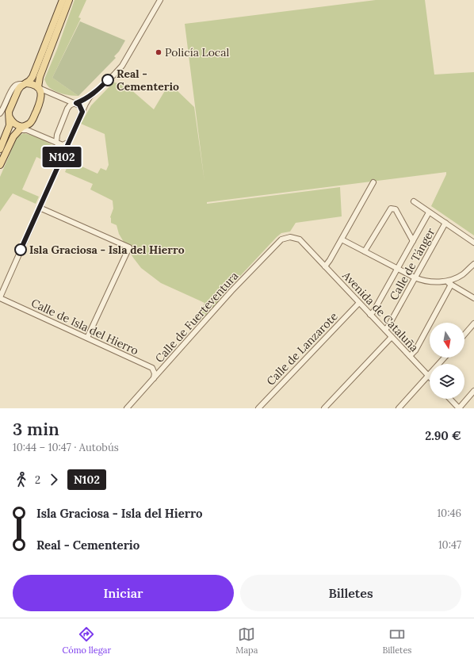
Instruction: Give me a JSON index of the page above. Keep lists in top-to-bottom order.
{
  "streets": {
    "street": [
      "Calle de Tánger",
      "Avenida de Cataluña",
      "Calle de Fuerteventura",
      "Calle de Isla del Hierro",
      "Calle de Lanzarote"
    ]
  },
  "crossings": [
    ["Calle de Tánger", "Avenida de Cataluña"],
    ["Avenida de Cataluña", "Calle de Fuerteventura"],
    ["Avenida de Cataluña", "Calle de Lanzarote"],
    ["Calle de Fuerteventura", "Calle de Isla del Hierro"]
  ],
  "places": ["Policía Local", "Real - Cementerio", "Isla Graciosa - Isla del Hierro"],
  "lines": ["bus line N102"],
  "north": "bottom",
  "page": {
    "on_map": "N102",
    "heading": ["3 min", "10:44 – 10:47 · Autobús", "2.90 €"],
    "legs": ["2", "N102"],
    "list": [
      {
        "name": "Isla Graciosa - Isla del Hierro",
        "value": "10:46"
      },
      {
        "name": "Real - Cementerio",
        "value": "10:47"
      }
    ],
    "buttons": ["Iniciar", "Billetes"],
    "tabs": ["Cómo llegar", "Mapa", "Billetes"]
  }
}
